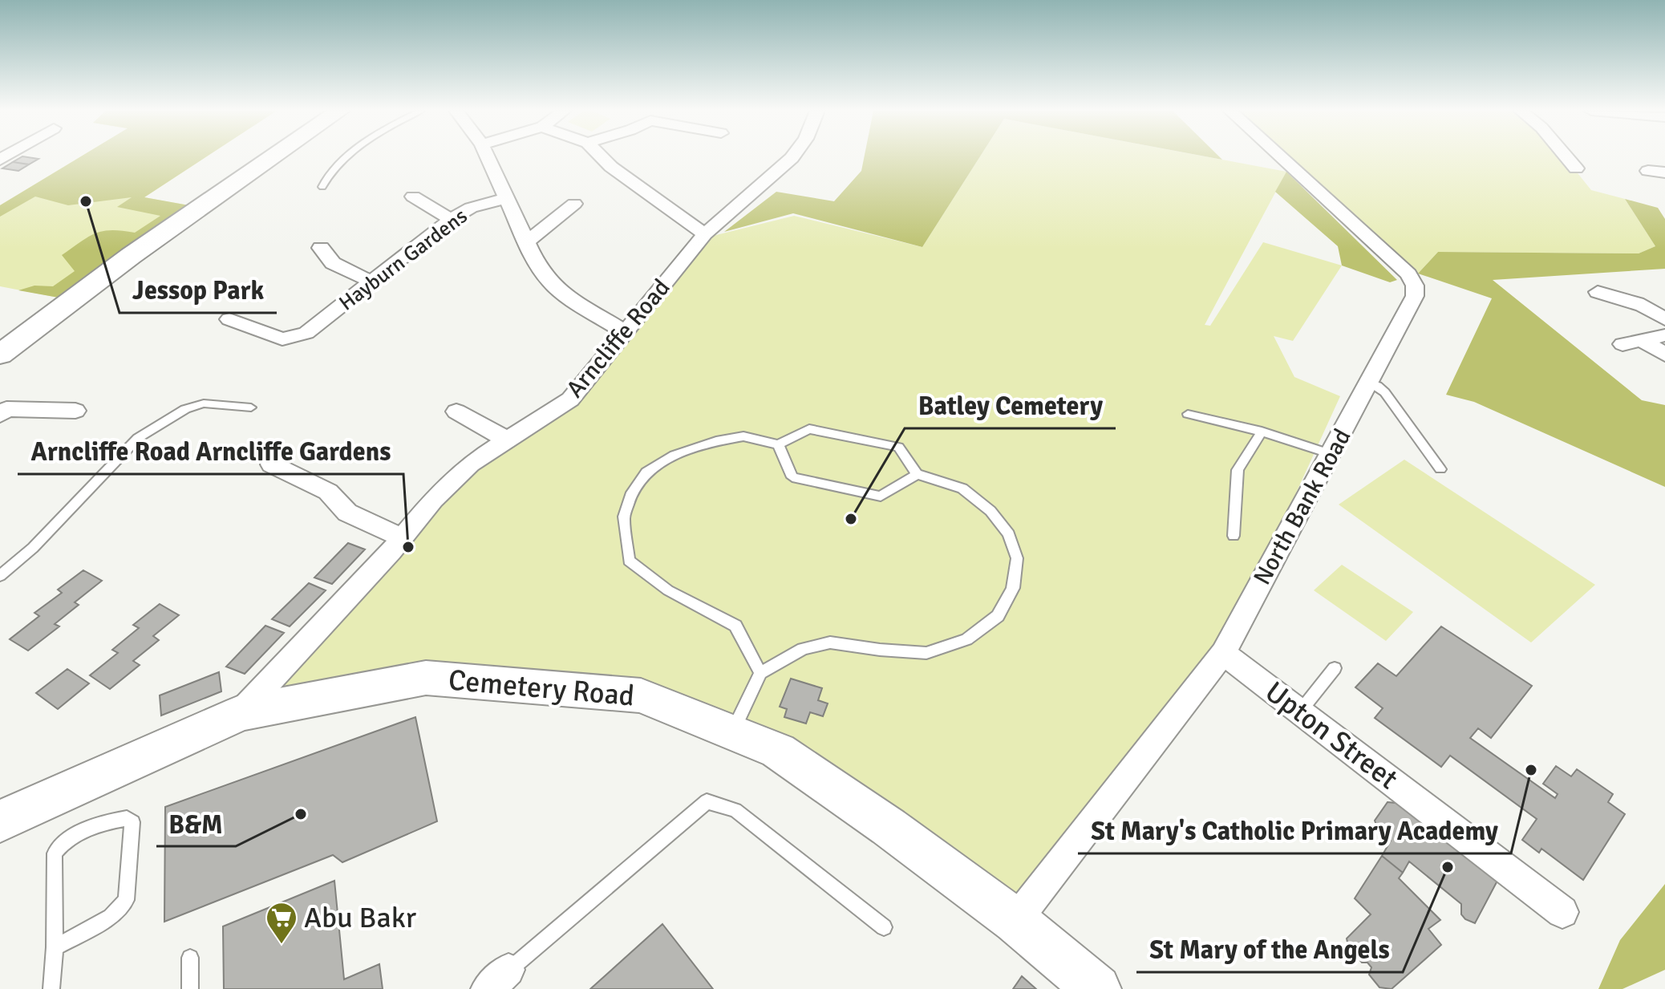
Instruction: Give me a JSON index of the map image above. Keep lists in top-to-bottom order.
{
  "streets": {
    "street": [
      "Hayburn Gardens",
      "Arncliffe Road",
      "North Bank Road",
      "Cemetery Road",
      "Upton Street"
    ]
  },
  "crossings": [
    ["Arncliffe Road", "Cemetery Road"],
    ["North Bank Road", "Cemetery Road"],
    ["North Bank Road", "Upton Street"]
  ],
  "places": {
    "other": [
      "Jessop Park",
      "Batley Cemetery",
      "Arncliffe Road Arncliffe Gardens",
      "St Mary's Catholic Primary Academy",
      "B&M",
      "St Mary of the Angels"
    ],
    "supermarket": ["Abu Bakr"]
  }
}
